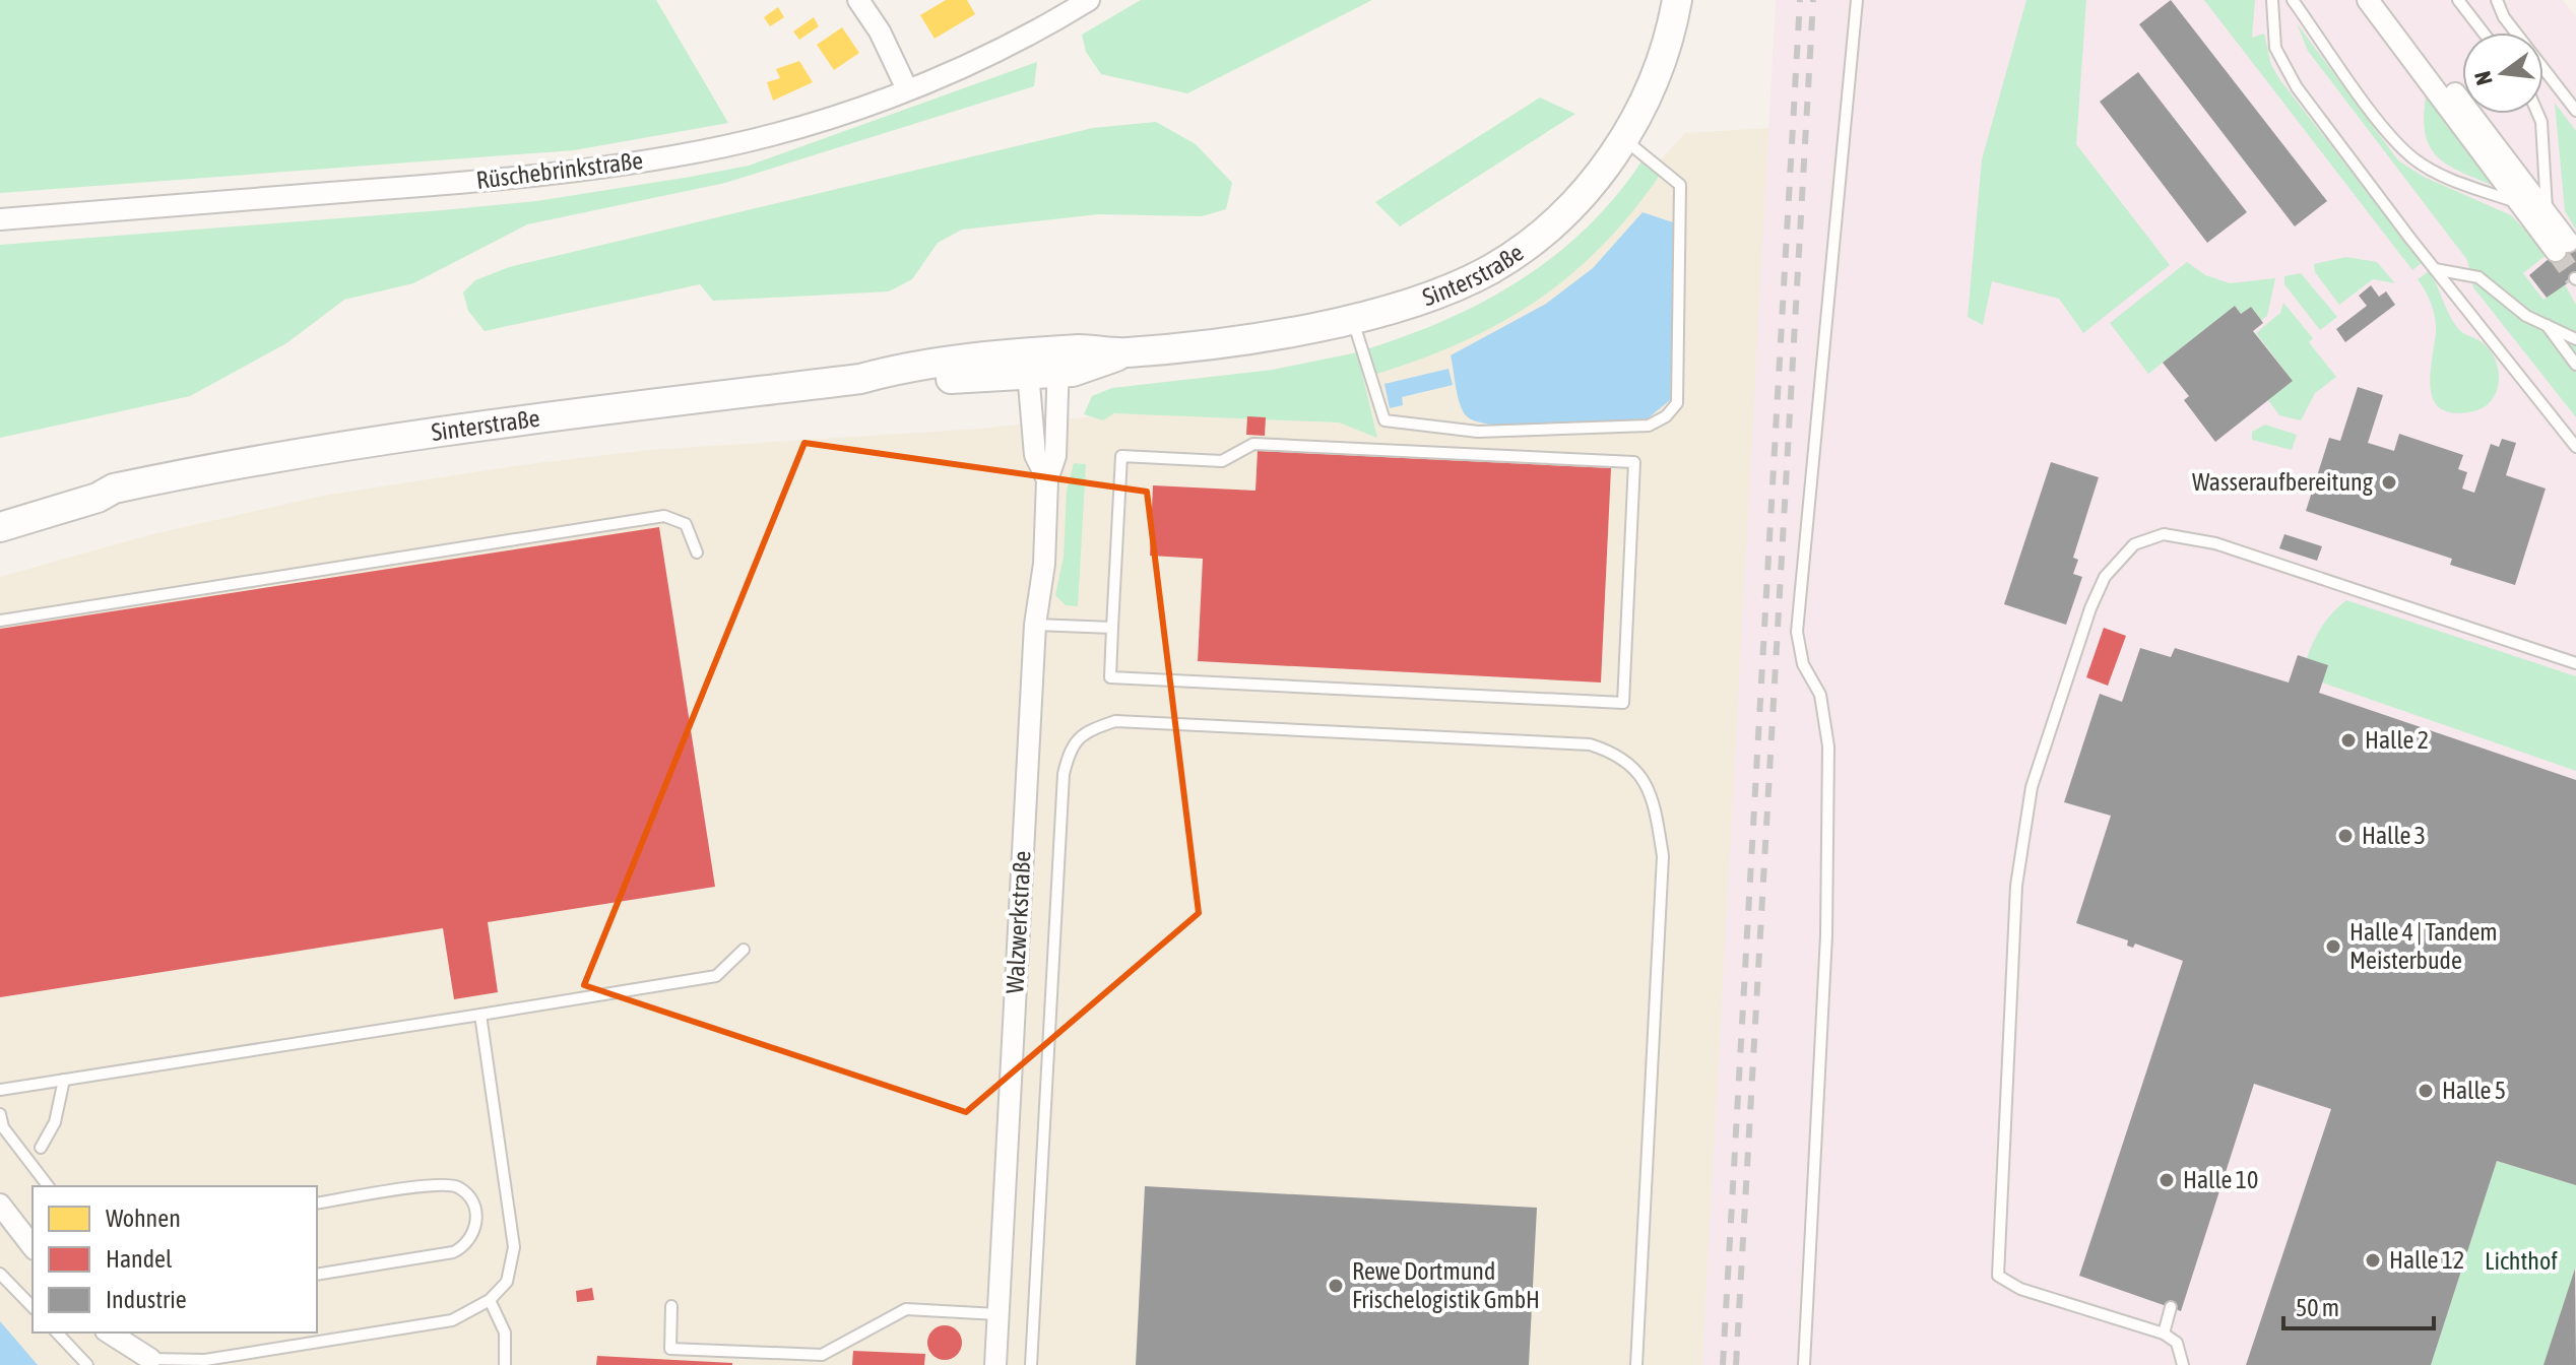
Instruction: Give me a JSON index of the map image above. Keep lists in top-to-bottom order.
{
  "streets": {
    "street": ["Rüschebrinkstraße", "Sinterstraße", "Walzwerkstraße"]
  },
  "crossings": [
    ["Sinterstraße", "Walzwerkstraße"]
  ],
  "parks": ["Lichthof"],
  "places": [
    "Wasseraufbereitung",
    "Halle 2",
    "Halle 3",
    "Halle 4 | Tandem Meisterbude",
    "Halle 5",
    "Halle 10",
    "Halle 12",
    "Rewe Dortmund Frischelogistik GmbH"
  ],
  "legend": ["Wohnen", "Handel", "Industrie"],
  "scale_bar": "50 m",
  "north": "left"
}
